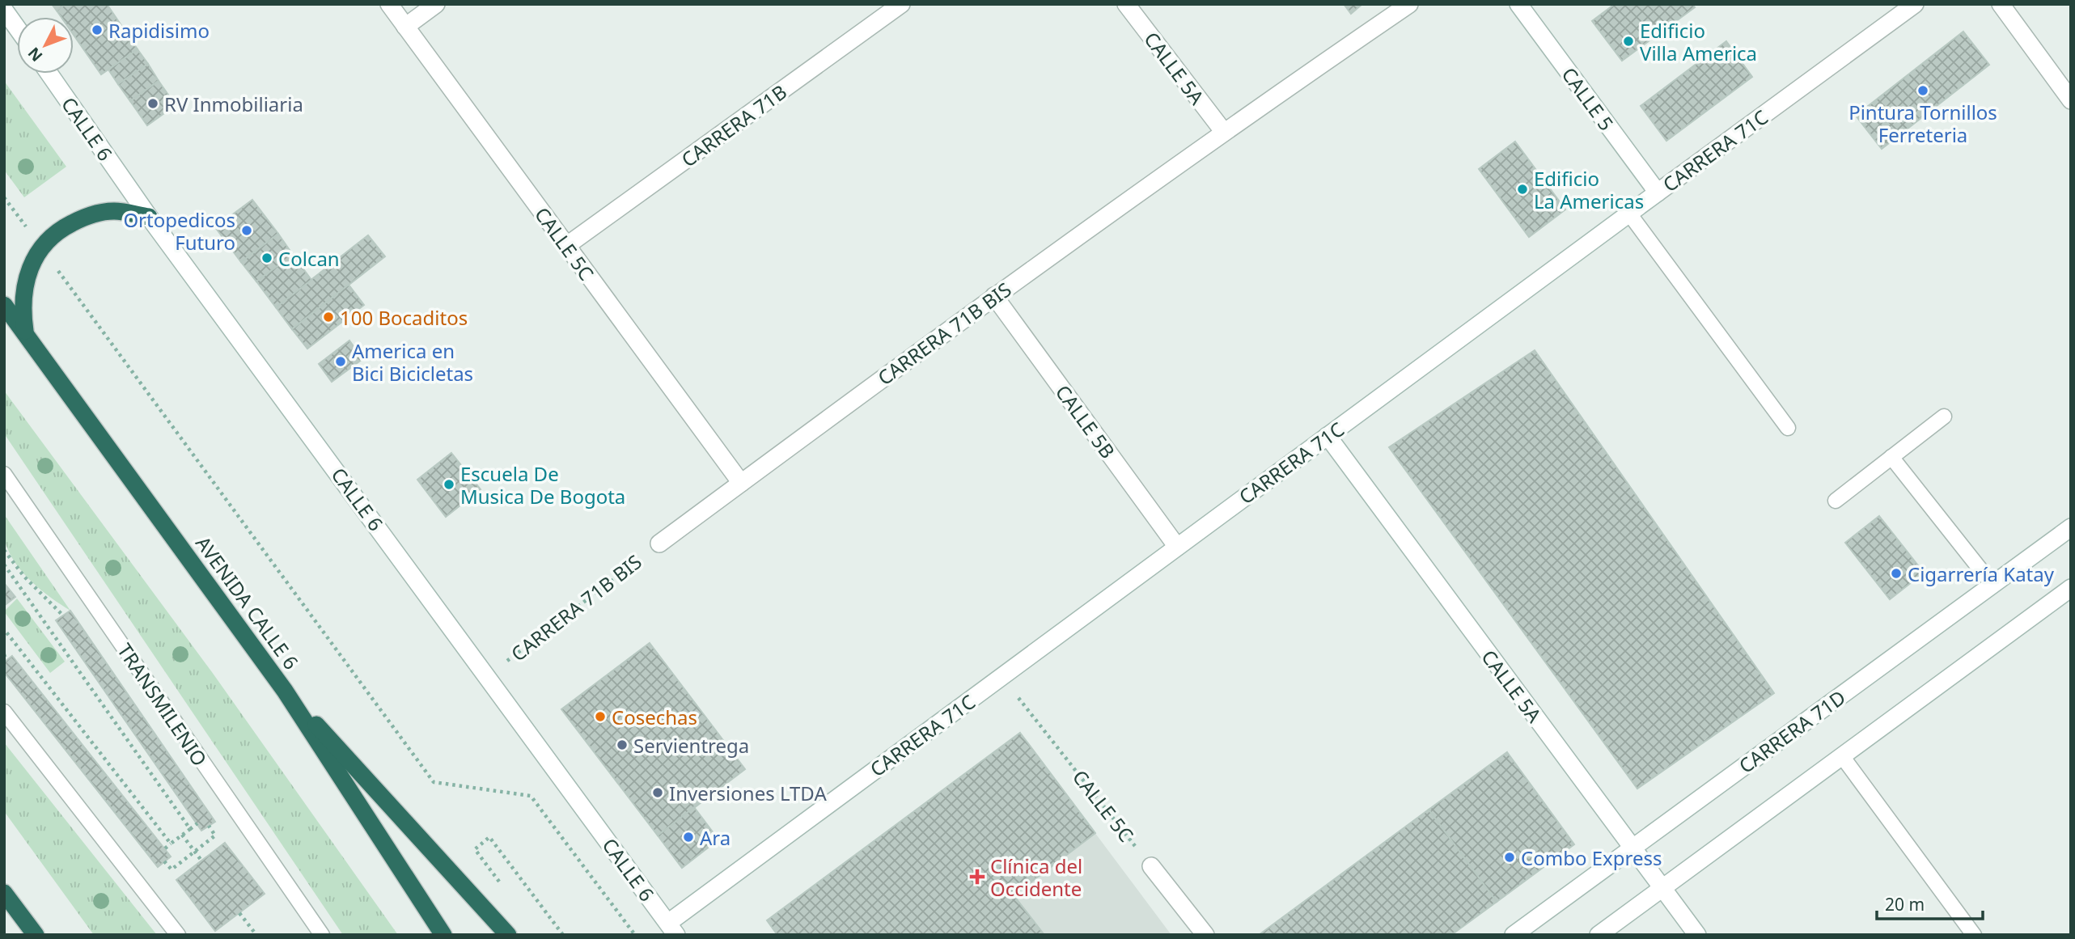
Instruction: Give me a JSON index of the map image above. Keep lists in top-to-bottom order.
{
  "streets": {
    "highway": ["AVENIDA CALLE 6"],
    "street": [
      "CALLE 5A",
      "CALLE 5",
      "CARRERA 71B",
      "CALLE 6",
      "CARRERA 71C",
      "CALLE 5C",
      "CARRERA 71B BIS",
      "CALLE 5B",
      "CARRERA 71D"
    ],
    "lane": ["TRANSMILENIO"]
  },
  "crossings": [
    ["CALLE 5A", "CARRERA 71C"],
    ["CALLE 5A", "CARRERA 71B BIS"],
    ["CALLE 5A", "CARRERA 71D"],
    ["CALLE 5", "CARRERA 71C"],
    ["CARRERA 71B", "CALLE 5C"],
    ["CALLE 6", "CARRERA 71C"],
    ["CALLE 6", "CARRERA 71B BIS"],
    ["CARRERA 71C", "CALLE 5C"],
    ["CARRERA 71C", "CALLE 5B"],
    ["CALLE 5C", "CARRERA 71B BIS"],
    ["CARRERA 71B BIS", "CALLE 5B"]
  ],
  "places": {
    "other": [
      "Rapidisimo",
      "Edificio Villa America",
      "Pintura Tornillos Ferreteria",
      "RV Inmobiliaria",
      "Edificio La Americas",
      "Ortopedicos Futuro",
      "Colcan",
      "100 Bocaditos",
      "America en Bici Bicicletas",
      "Escuela De Musica De Bogota",
      "Cigarrería Katay",
      "Cosechas",
      "Servientrega",
      "Inversiones LTDA",
      "Ara",
      "Combo Express"
    ],
    "health": ["Clínica del Occidente"]
  },
  "scale_bar": "20 m",
  "north": "bottom left"
}
